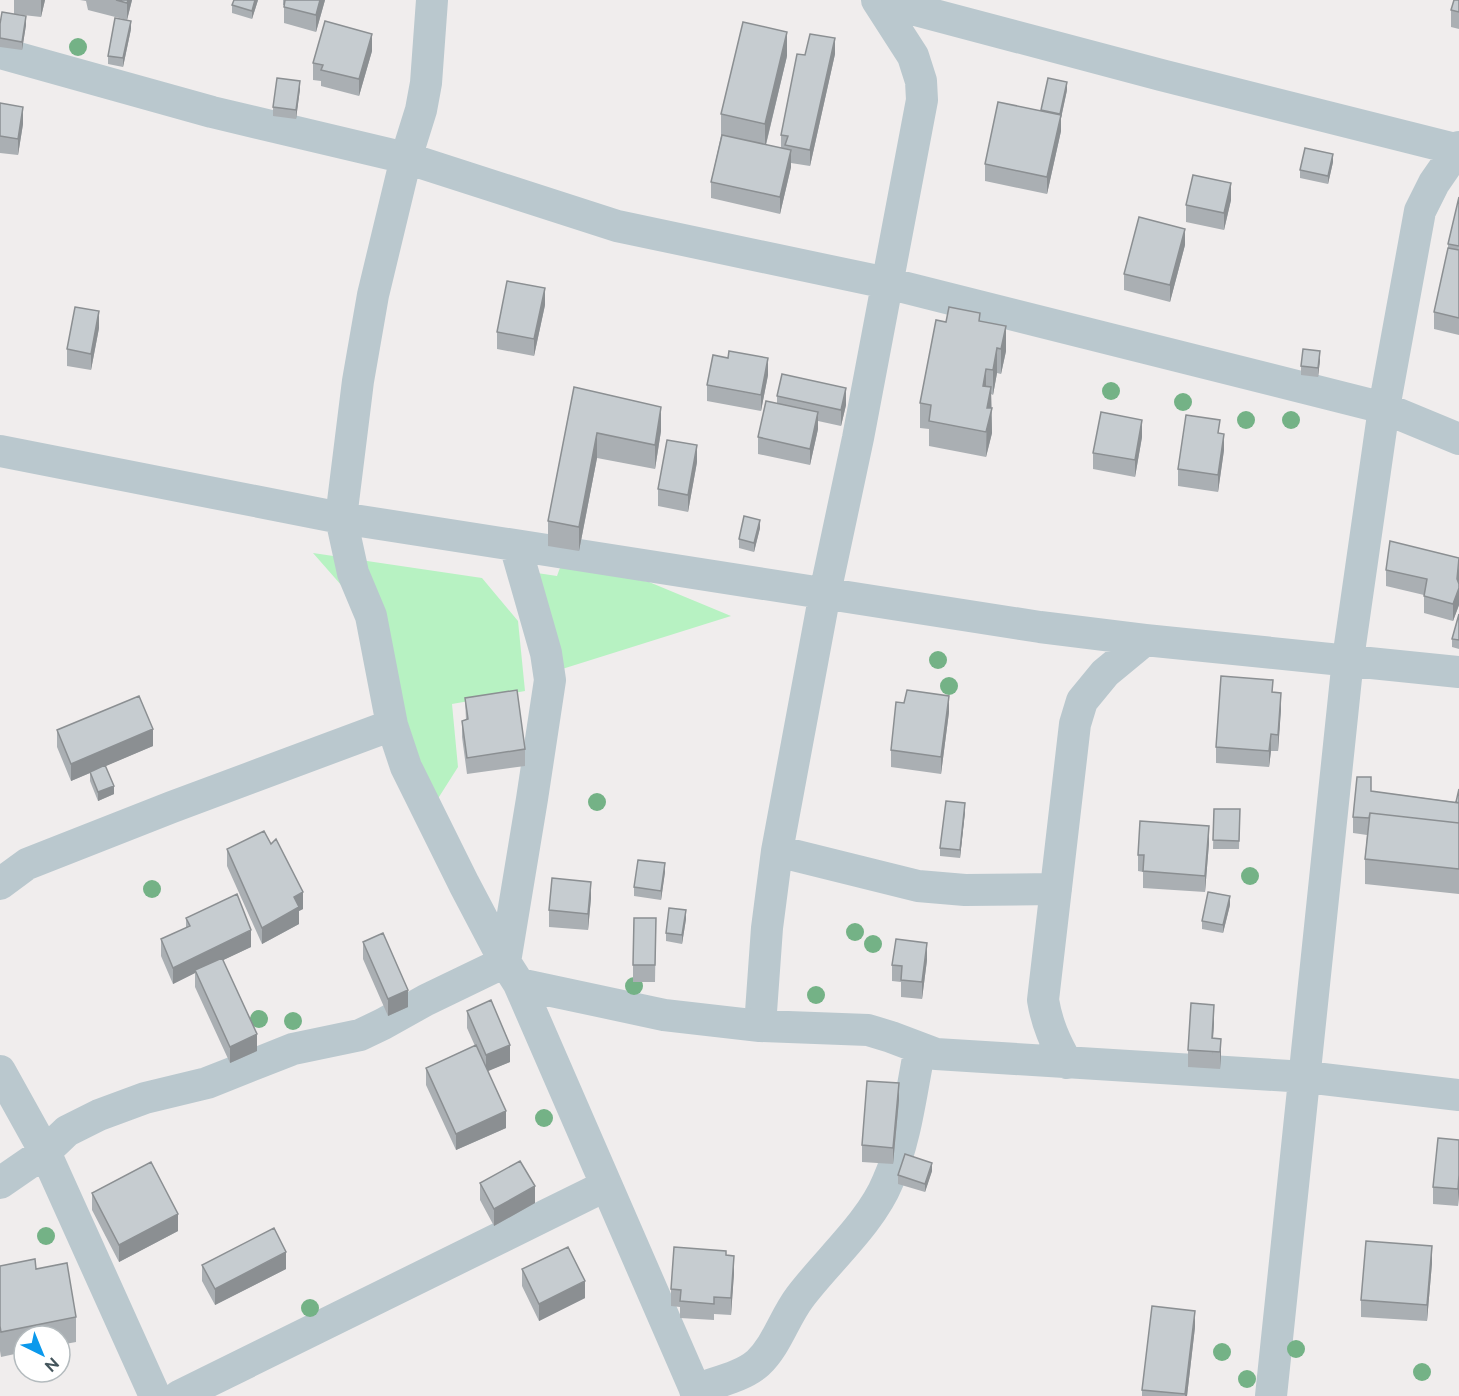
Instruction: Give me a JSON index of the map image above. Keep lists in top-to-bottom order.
{
  "north": "bottom right"
}
